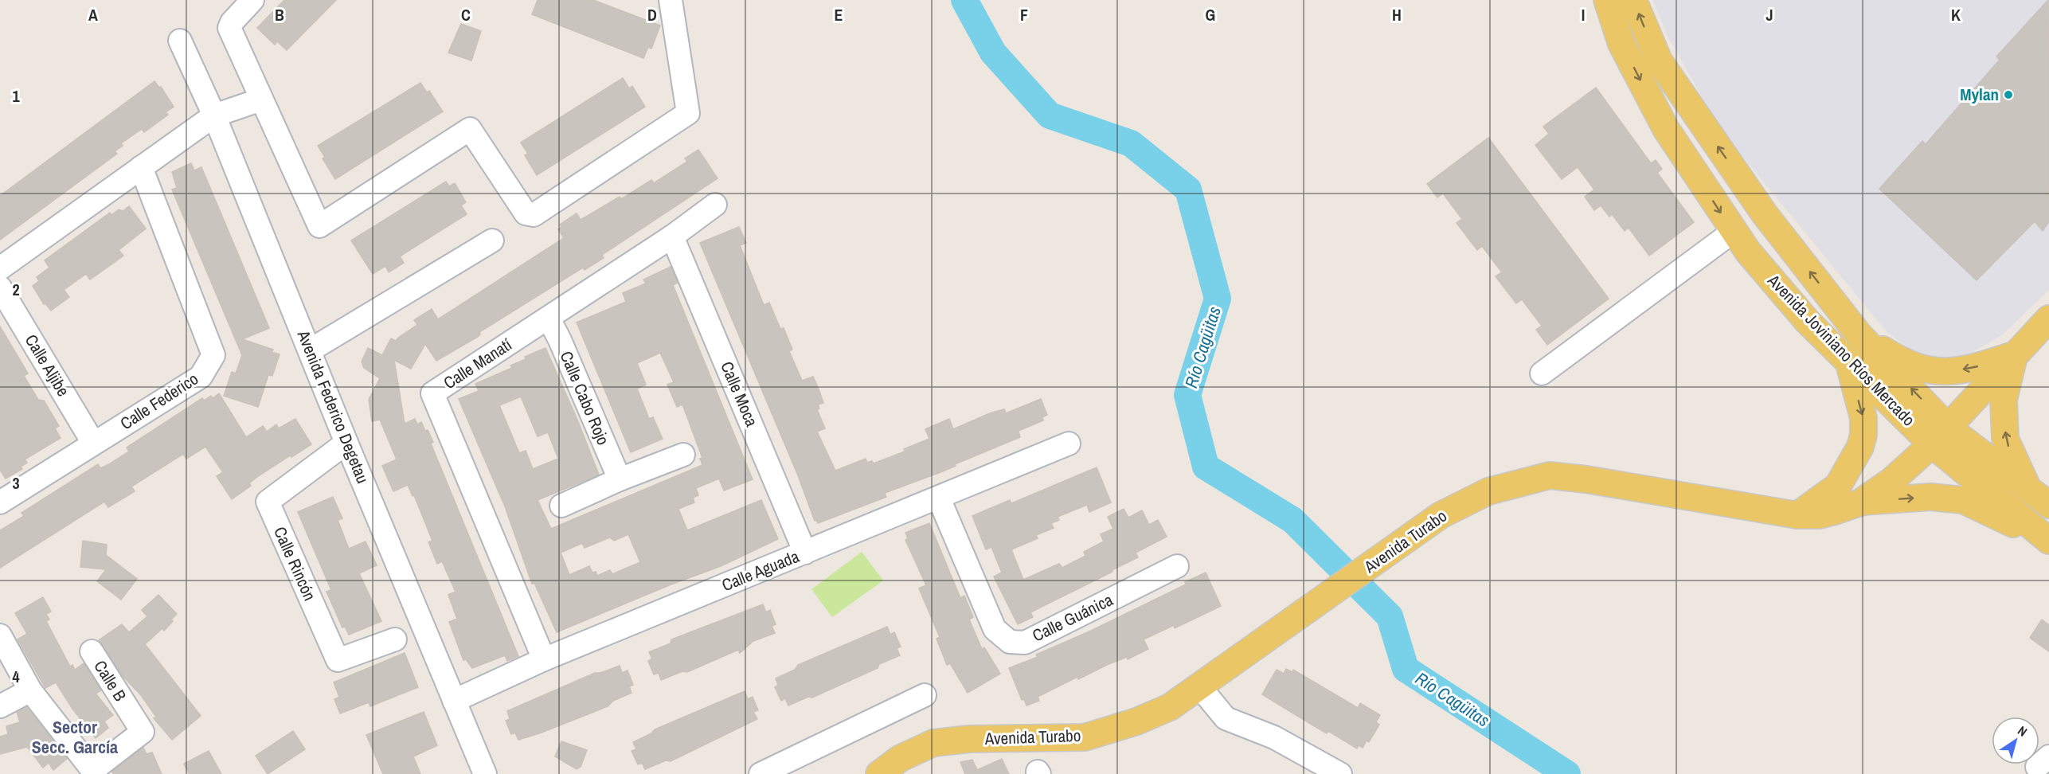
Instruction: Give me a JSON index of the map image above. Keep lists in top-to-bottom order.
{
  "streets": {
    "main road": ["Avenida Joviniano Ríos Mercado", "Avenida Turabo"],
    "street": [
      "Calle Manatí",
      "Calle Aljibe",
      "Calle Moca",
      "Calle Cabo Rojo",
      "Calle Federico",
      "Avenida Federico Degetau",
      "Calle Rincón",
      "Calle Aguada",
      "Calle Guánica",
      "Calle B"
    ]
  },
  "crossings": [
    ["Avenida Joviniano Ríos Mercado", "Avenida Turabo"],
    ["Calle Manatí", "Calle Moca"],
    ["Calle Manatí", "Calle Cabo Rojo"],
    ["Calle Manatí", "Calle Aguada"],
    ["Calle Aljibe", "Calle Federico"],
    ["Calle Moca", "Calle Aguada"],
    ["Avenida Federico Degetau", "Calle Rincón"],
    ["Avenida Federico Degetau", "Calle Aguada"],
    ["Calle Aguada", "Calle Guánica"]
  ],
  "districts": ["Sector Secc. García"],
  "water": ["Río Cagüitas"],
  "places": ["Mylan"],
  "north": "top right",
  "grid": {
    "columns": [
      "A",
      "B",
      "C",
      "D",
      "E",
      "F",
      "G",
      "H",
      "I",
      "J",
      "K"
    ],
    "rows": [
      "1",
      "2",
      "3",
      "4"
    ]
  }
}
